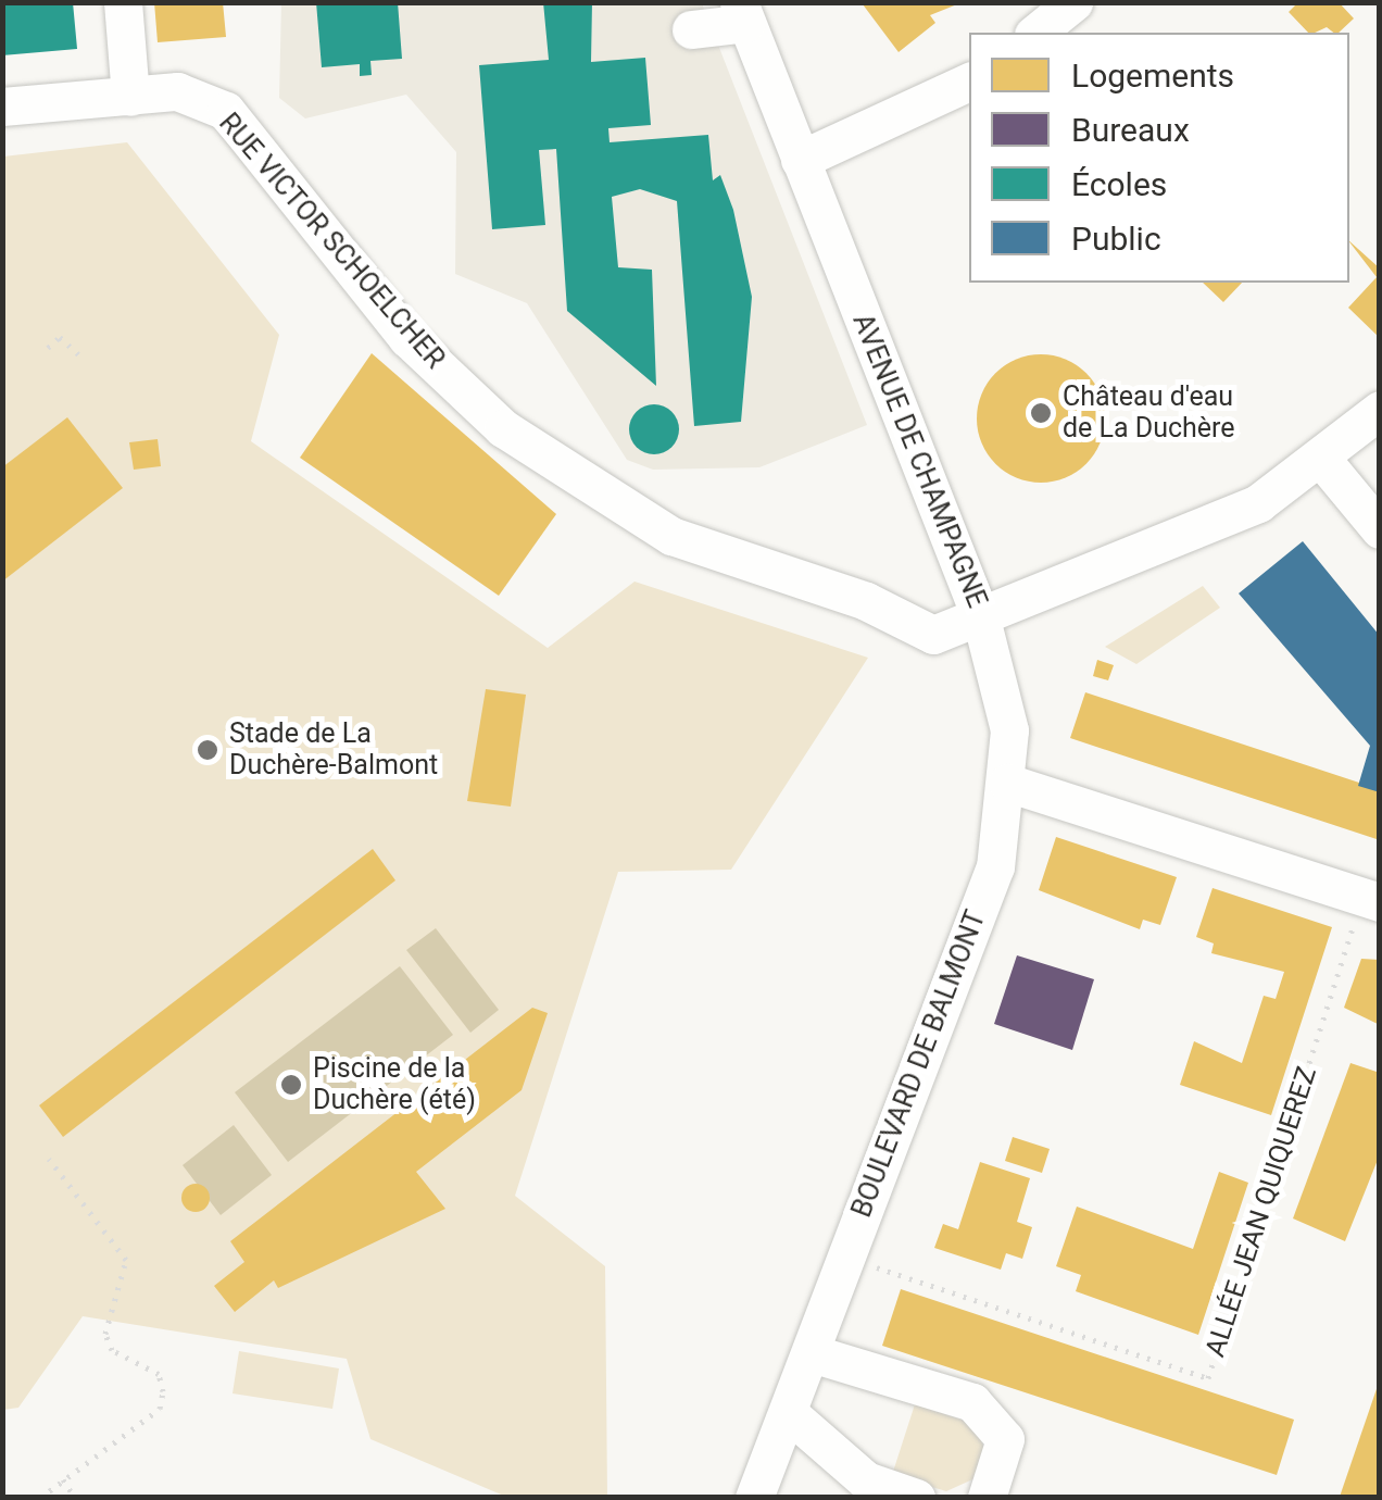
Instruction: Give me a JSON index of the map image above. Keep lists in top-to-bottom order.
{
  "streets": {
    "street": ["RUE VICTOR SCHOELCHER", "AVENUE DE CHAMPAGNE", "BOULEVARD DE BALMONT"],
    "path": ["ALLÉE JEAN QUIQUEREZ"]
  },
  "crossings": [
    ["RUE VICTOR SCHOELCHER", "AVENUE DE CHAMPAGNE"],
    ["RUE VICTOR SCHOELCHER", "BOULEVARD DE BALMONT"],
    ["AVENUE DE CHAMPAGNE", "BOULEVARD DE BALMONT"]
  ],
  "places": ["Château d'eau de La Duchère", "Stade de La Duchère-Balmont", "Piscine de la Duchère (été)"],
  "legend": [
    "Logements",
    "Bureaux",
    "Écoles",
    "Public"
  ]
}
